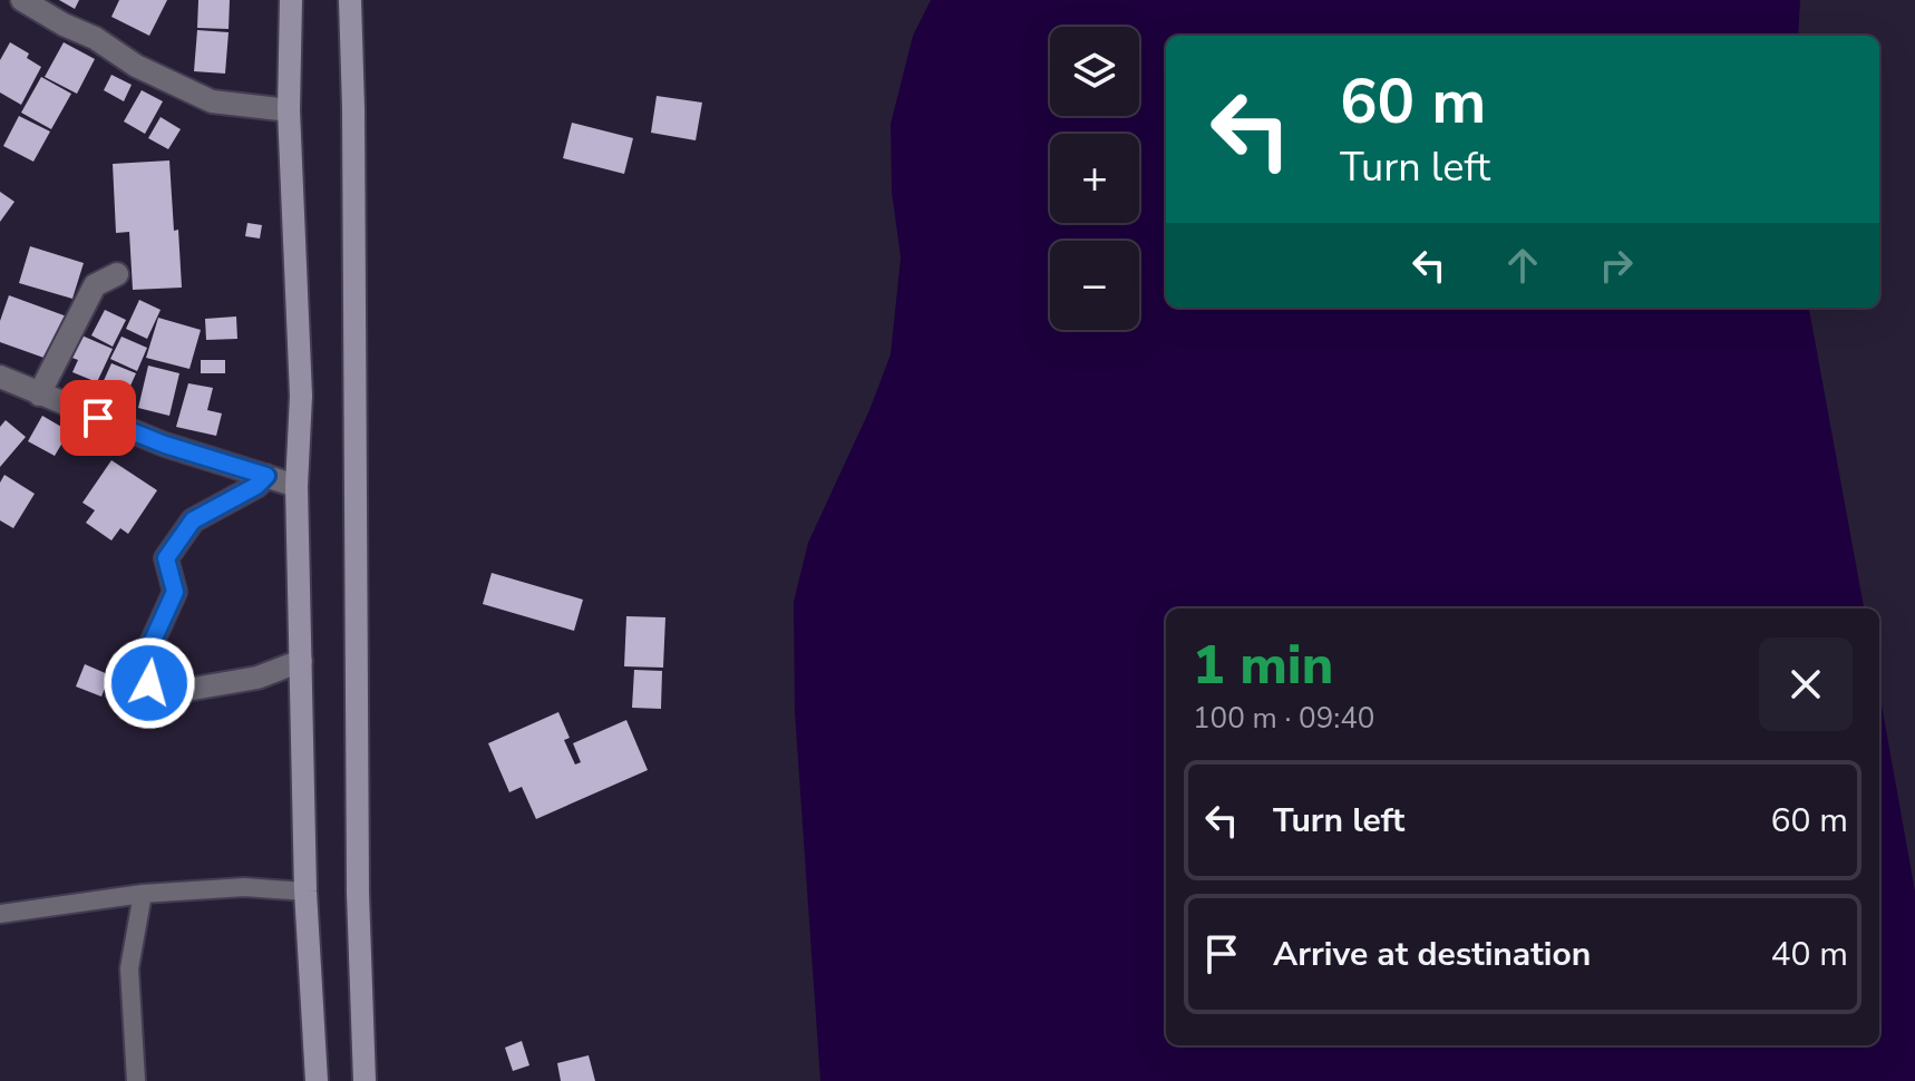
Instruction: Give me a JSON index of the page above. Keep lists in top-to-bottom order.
{
  "page": {
    "map_buttons": ["+", "−"],
    "turn": ["60 m", "Turn left"],
    "heading": ["1 min", "100 m · 09:40"],
    "list": [
      {
        "name": "Turn left",
        "value": "60 m"
      },
      {
        "name": "Arrive at destination",
        "value": "40 m"
      }
    ]
  }
}
